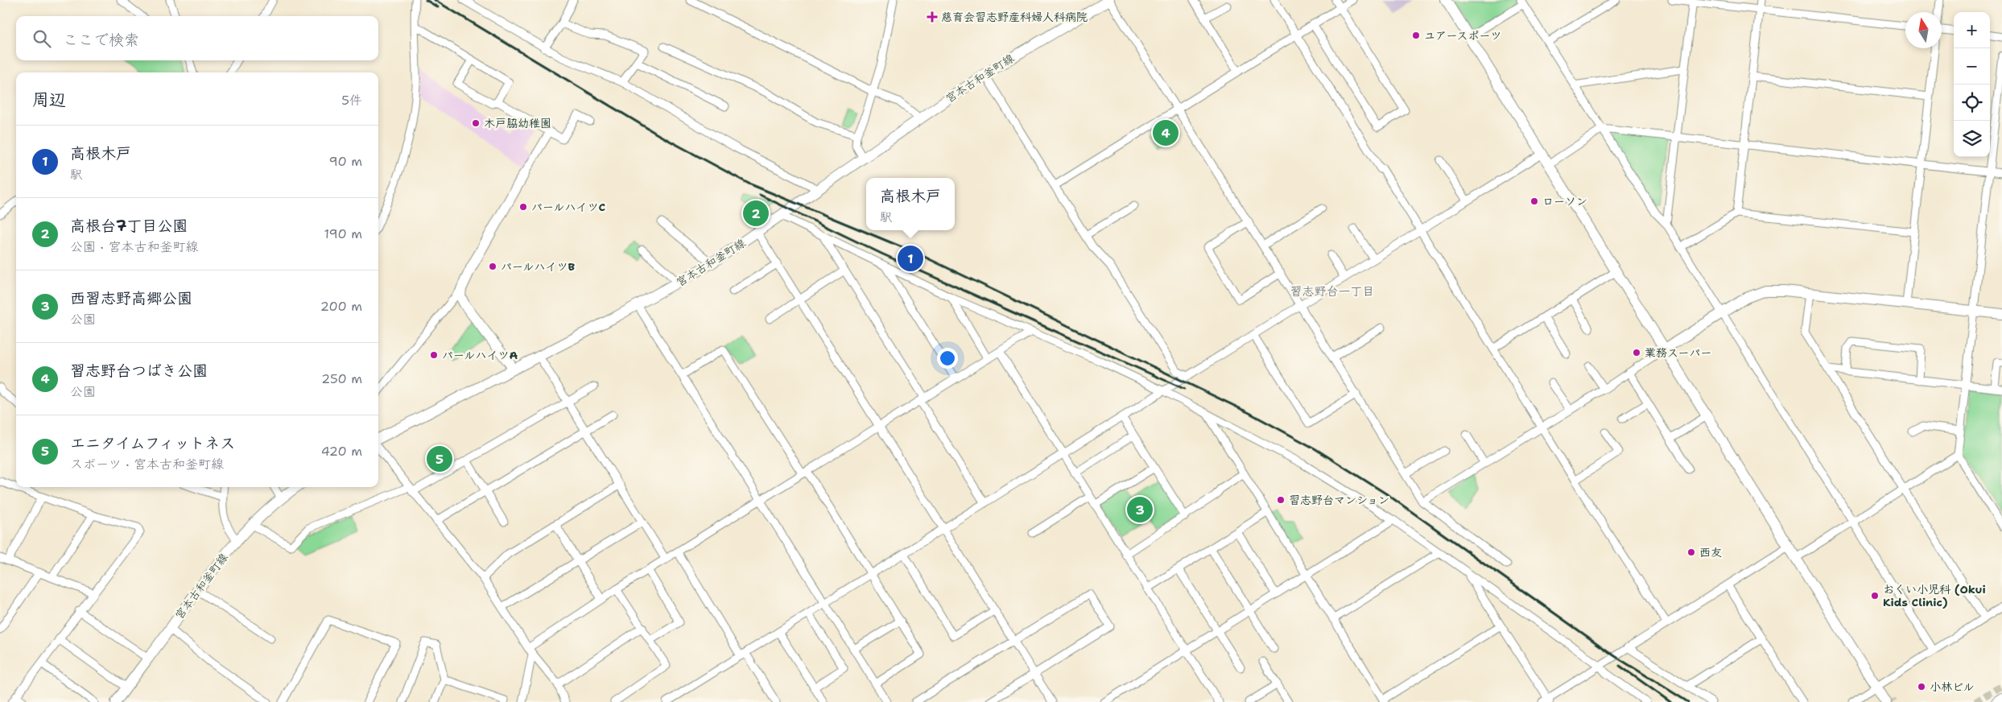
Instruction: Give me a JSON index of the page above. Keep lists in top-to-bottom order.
{
  "streets": {
    "street": ["宮本古和釜町線"]
  },
  "districts": ["習志野台一丁目"],
  "places": {
    "health": ["慈育会習志野産科婦人科病院"],
    "other": [
      "ユアースポーツ",
      "木戸脇幼稚園",
      "ローソン",
      "パールハイツC",
      "パールハイツB",
      "業務スーパー",
      "パールハイツA",
      "習志野台マンション",
      "西友",
      "おくい小児科 (Okui Kids Clinic)",
      "小林ビル"
    ]
  },
  "north": "top",
  "page": {
    "map_buttons": ["+", "−"],
    "search": "ここで検索",
    "heading": ["周辺", "5件"],
    "pins": [
      "4",
      "2",
      "1",
      "5",
      "3"
    ],
    "list": [
      {
        "mark": "1",
        "name": "高根木戸",
        "note": "駅",
        "value": "90 m"
      },
      {
        "mark": "2",
        "name": "高根台7丁目公園",
        "note": "公園 · 宮本古和釜町線",
        "value": "190 m"
      },
      {
        "mark": "3",
        "name": "西習志野高郷公園",
        "note": "公園",
        "value": "200 m"
      },
      {
        "mark": "4",
        "name": "習志野台つばき公園",
        "note": "公園",
        "value": "250 m"
      },
      {
        "mark": "5",
        "name": "エニタイムフィットネス",
        "note": "スポーツ · 宮本古和釜町線",
        "value": "420 m"
      }
    ],
    "popup": ["高根木戸", "駅"]
  }
}
